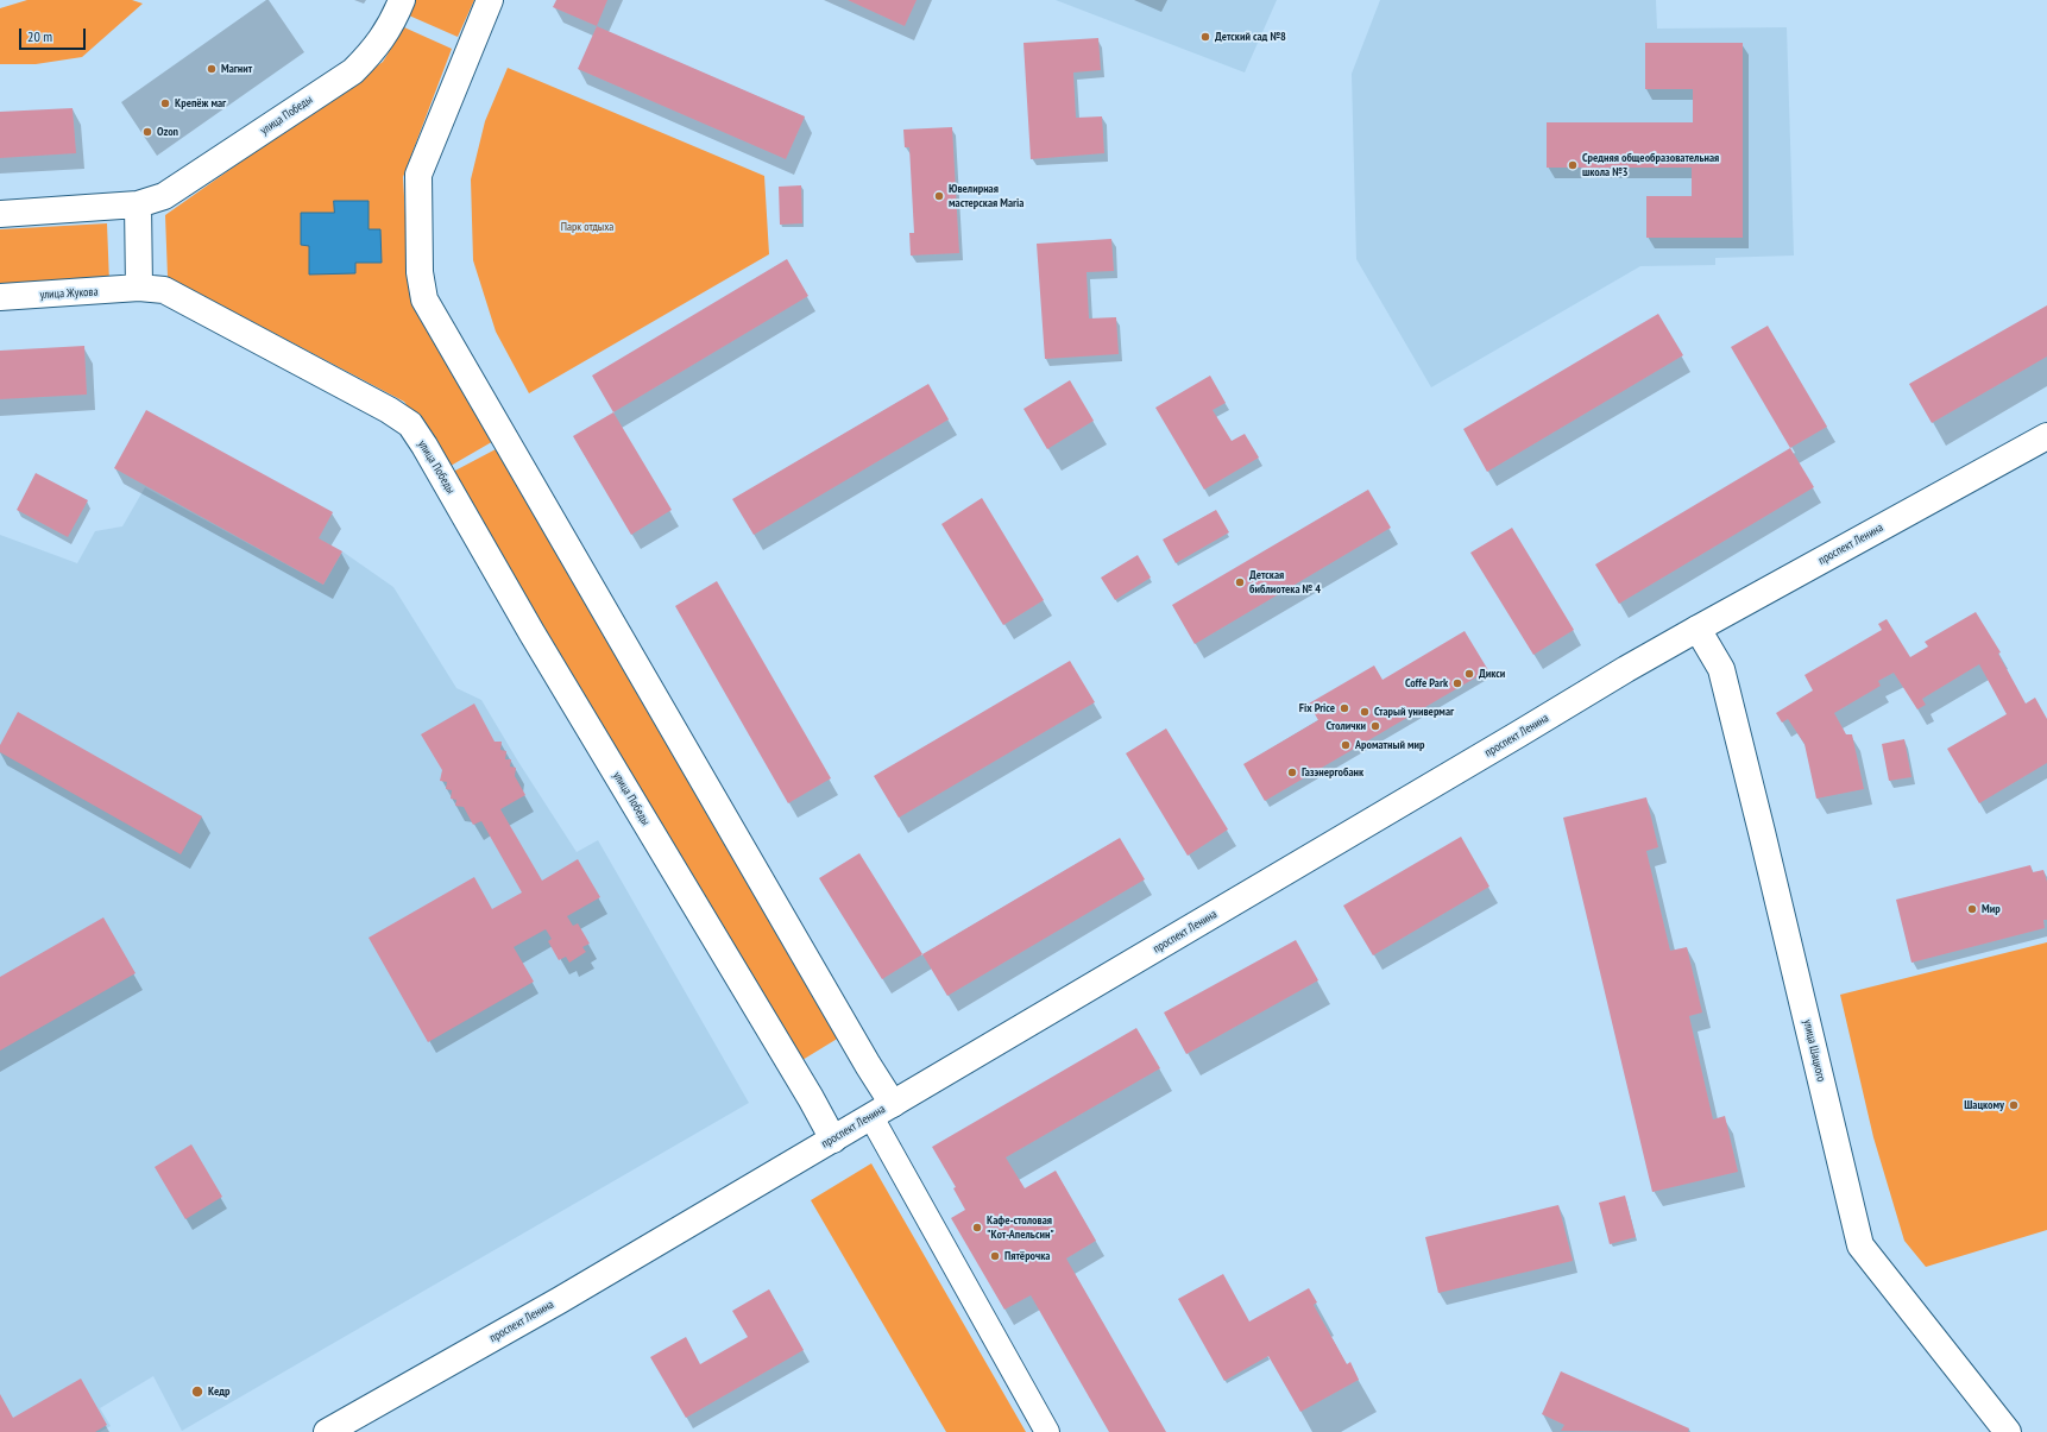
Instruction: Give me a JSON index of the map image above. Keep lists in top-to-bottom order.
{
  "streets": {
    "street": [
      "улица Победы",
      "улица Жукова",
      "проспект Ленина",
      "улица Шацкого"
    ]
  },
  "crossings": [
    ["улица Победы", "улица Жукова"],
    ["улица Победы", "проспект Ленина"],
    ["проспект Ленина", "улица Шацкого"]
  ],
  "parks": ["Парк отдыха"],
  "places": [
    "Детский сад №8",
    "Магнит",
    "Крепёж маг",
    "Ozon",
    "Средняя общеобразовательная школа №3",
    "Ювелирная мастерская Maria",
    "Детская библиотека № 4",
    "Дикси",
    "Coffe Park",
    "Fix Price",
    "Старый универмаг",
    "Столички",
    "Ароматный мир",
    "Газэнергобанк",
    "Мир",
    "Шацкому",
    "Кафе-столовая \"Кот-Апельсин\"",
    "Пятёрочка",
    "Кедр"
  ],
  "scale_bar": "20 m"
}
